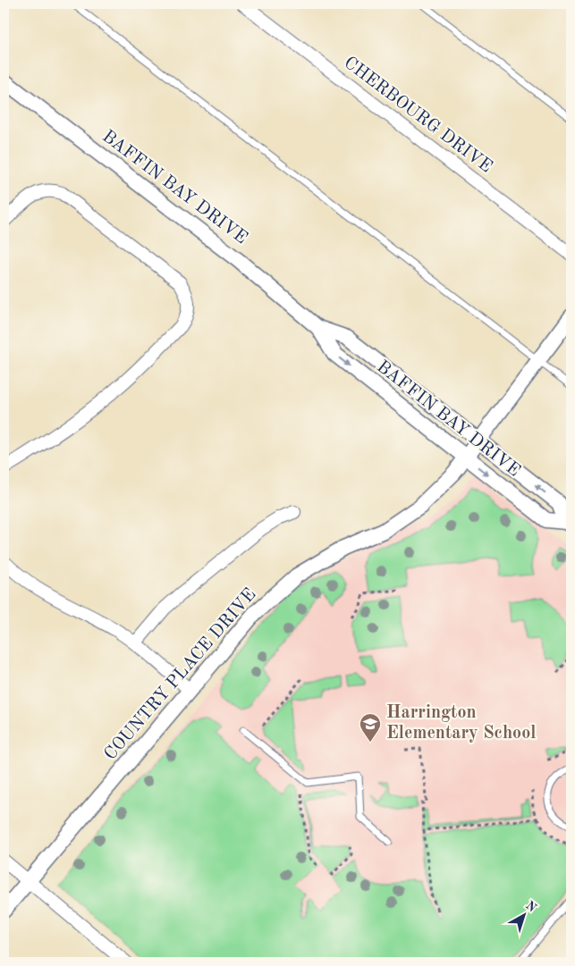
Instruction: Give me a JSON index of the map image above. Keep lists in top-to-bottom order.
{
  "streets": {
    "street": ["CHERBOURG DRIVE", "BAFFIN BAY DRIVE", "COUNTRY PLACE DRIVE"]
  },
  "crossings": [
    ["BAFFIN BAY DRIVE", "COUNTRY PLACE DRIVE"]
  ],
  "places": {
    "school or university": ["Harrington Elementary School"]
  },
  "north": "top right"
}
